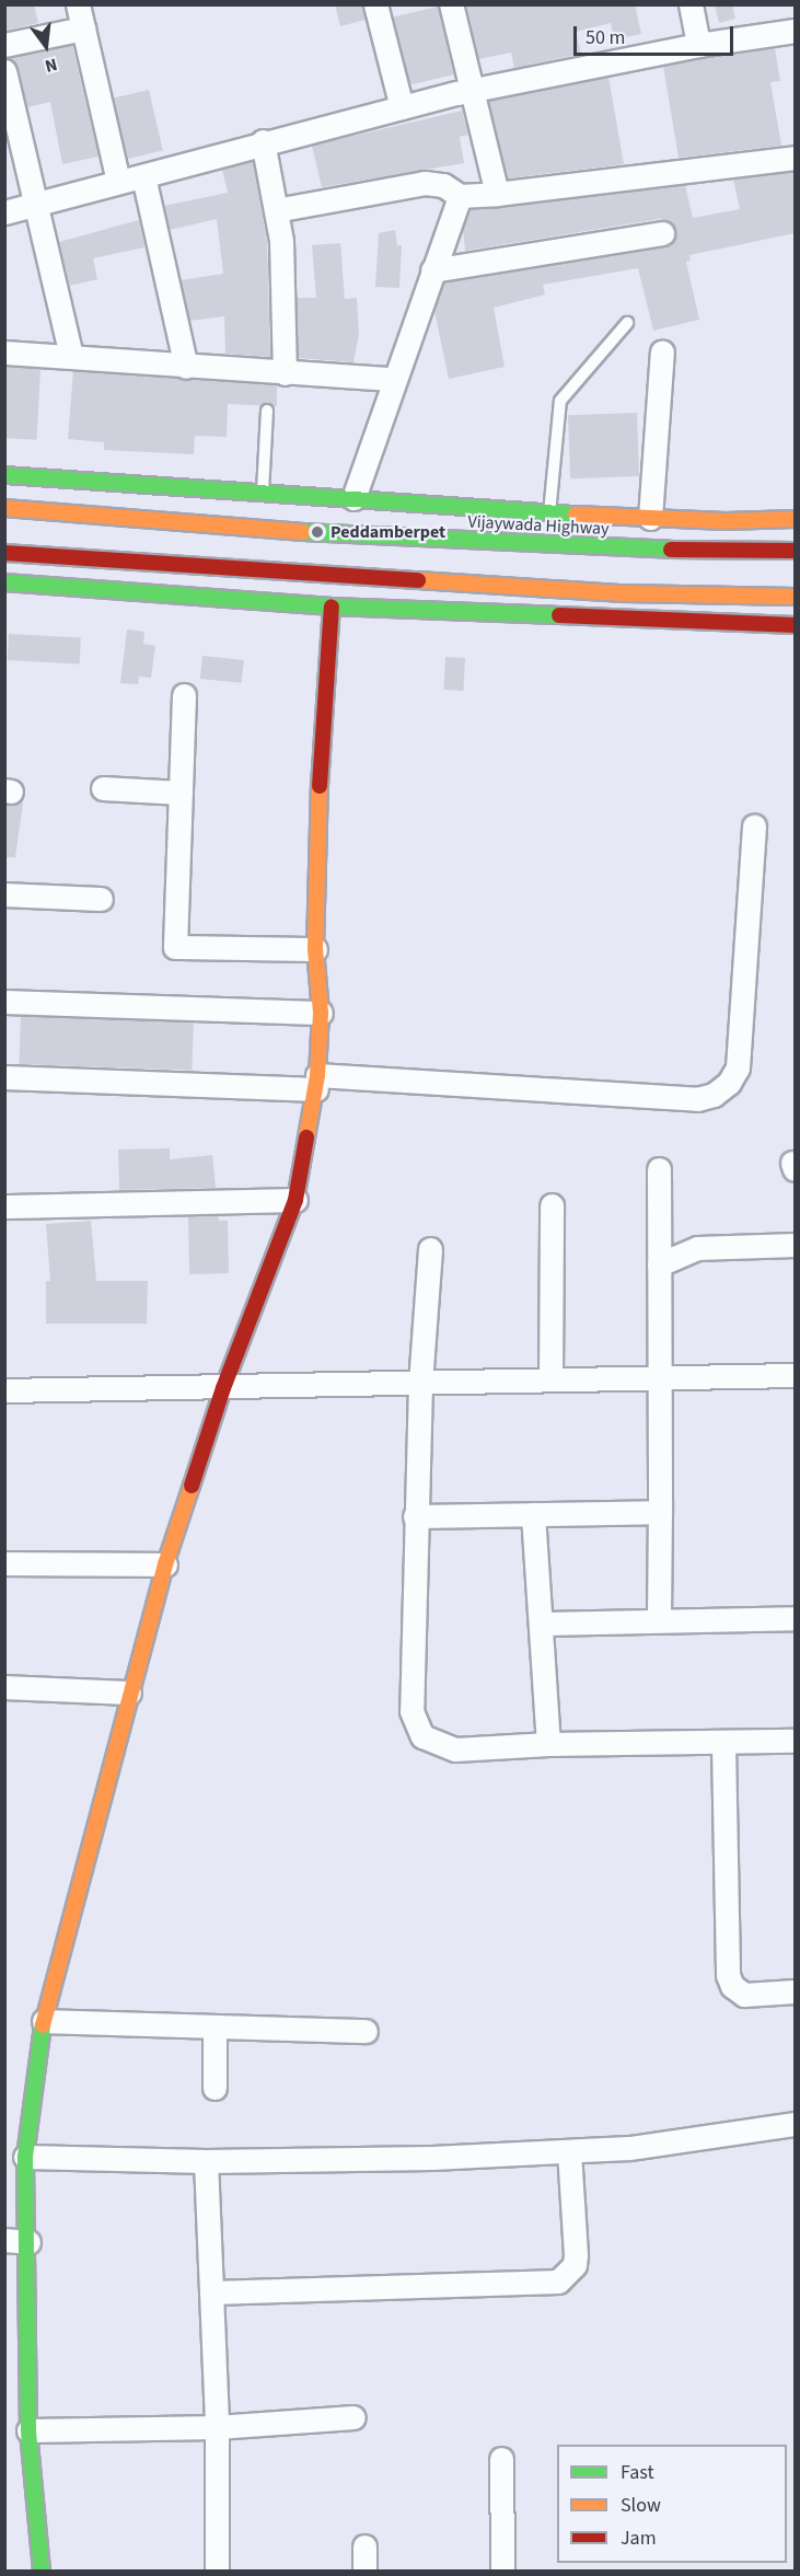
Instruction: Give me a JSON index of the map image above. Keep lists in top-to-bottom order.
{
  "streets": {
    "main road": ["Vijaywada Highway"]
  },
  "places": ["Peddamberpet"],
  "legend": ["Fast", "Slow", "Jam"],
  "scale_bar": "50 m",
  "north": "bottom"
}
